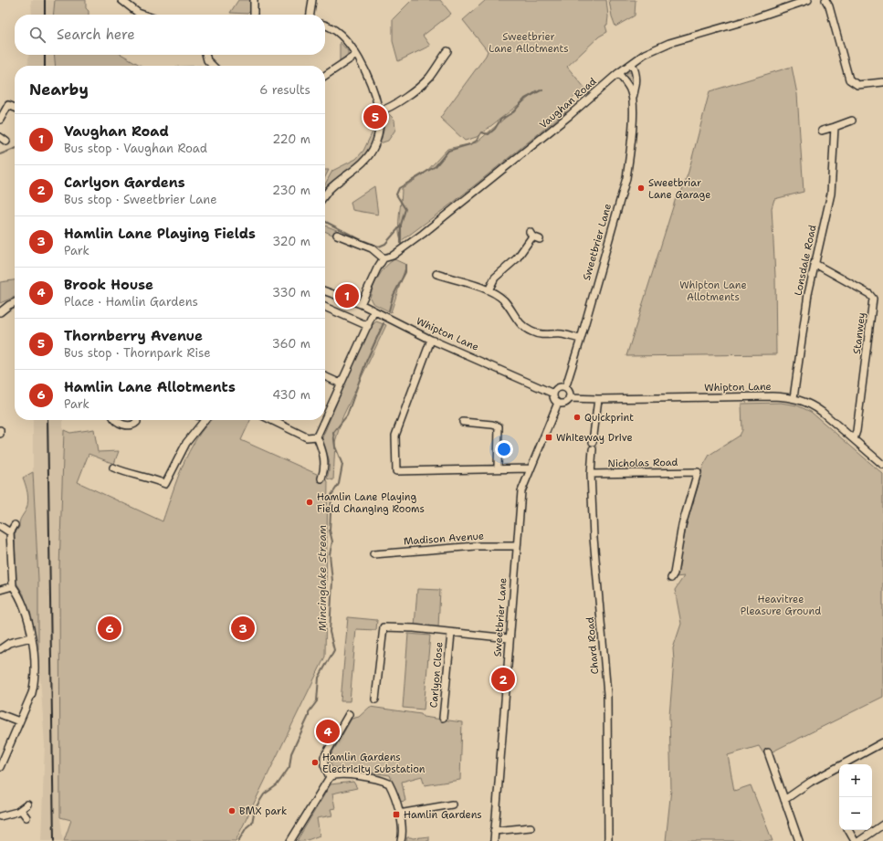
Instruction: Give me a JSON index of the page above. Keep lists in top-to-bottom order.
{
  "streets": {
    "street": [
      "Vaughan Road",
      "Sweetbrier Lane",
      "Lonsdale Road",
      "Stanwey",
      "Whipton Lane",
      "Nicholas Road",
      "Madison Avenue",
      "Chard Road",
      "Carlyon Close"
    ]
  },
  "crossings": [
    ["Vaughan Road", "Sweetbrier Lane"],
    ["Sweetbrier Lane", "Whipton Lane"],
    ["Sweetbrier Lane", "Madison Avenue"],
    ["Lonsdale Road", "Stanwey"],
    ["Lonsdale Road", "Whipton Lane"],
    ["Stanwey", "Whipton Lane"],
    ["Nicholas Road", "Chard Road"]
  ],
  "water": ["Mincinglake Stream"],
  "parks": ["Sweetbrier Lane Allotments", "Whipton Lane Allotments", "Heavitree Pleasure Ground"],
  "places": {
    "other": [
      "Sweetbriar Lane Garage",
      "Quickprint",
      "Hamlin Lane Playing Field Changing Rooms",
      "Hamlin Gardens Electricity Substation",
      "BMX park"
    ],
    "transit": ["Whiteway Drive", "Hamlin Gardens"]
  },
  "page": {
    "search": "Search here",
    "heading": ["Nearby", "6 results"],
    "pins": [
      "5",
      "1",
      "3",
      "6",
      "2",
      "4"
    ],
    "list": [
      {
        "mark": "1",
        "name": "Vaughan Road",
        "note": "Bus stop · Vaughan Road",
        "value": "220 m"
      },
      {
        "mark": "2",
        "name": "Carlyon Gardens",
        "note": "Bus stop · Sweetbrier Lane",
        "value": "230 m"
      },
      {
        "mark": "3",
        "name": "Hamlin Lane Playing Fields",
        "note": "Park",
        "value": "320 m"
      },
      {
        "mark": "4",
        "name": "Brook House",
        "note": "Place · Hamlin Gardens",
        "value": "330 m"
      },
      {
        "mark": "5",
        "name": "Thornberry Avenue",
        "note": "Bus stop · Thornpark Rise",
        "value": "360 m"
      },
      {
        "mark": "6",
        "name": "Hamlin Lane Allotments",
        "note": "Park",
        "value": "430 m"
      }
    ],
    "map_buttons": ["+", "−"]
  }
}
